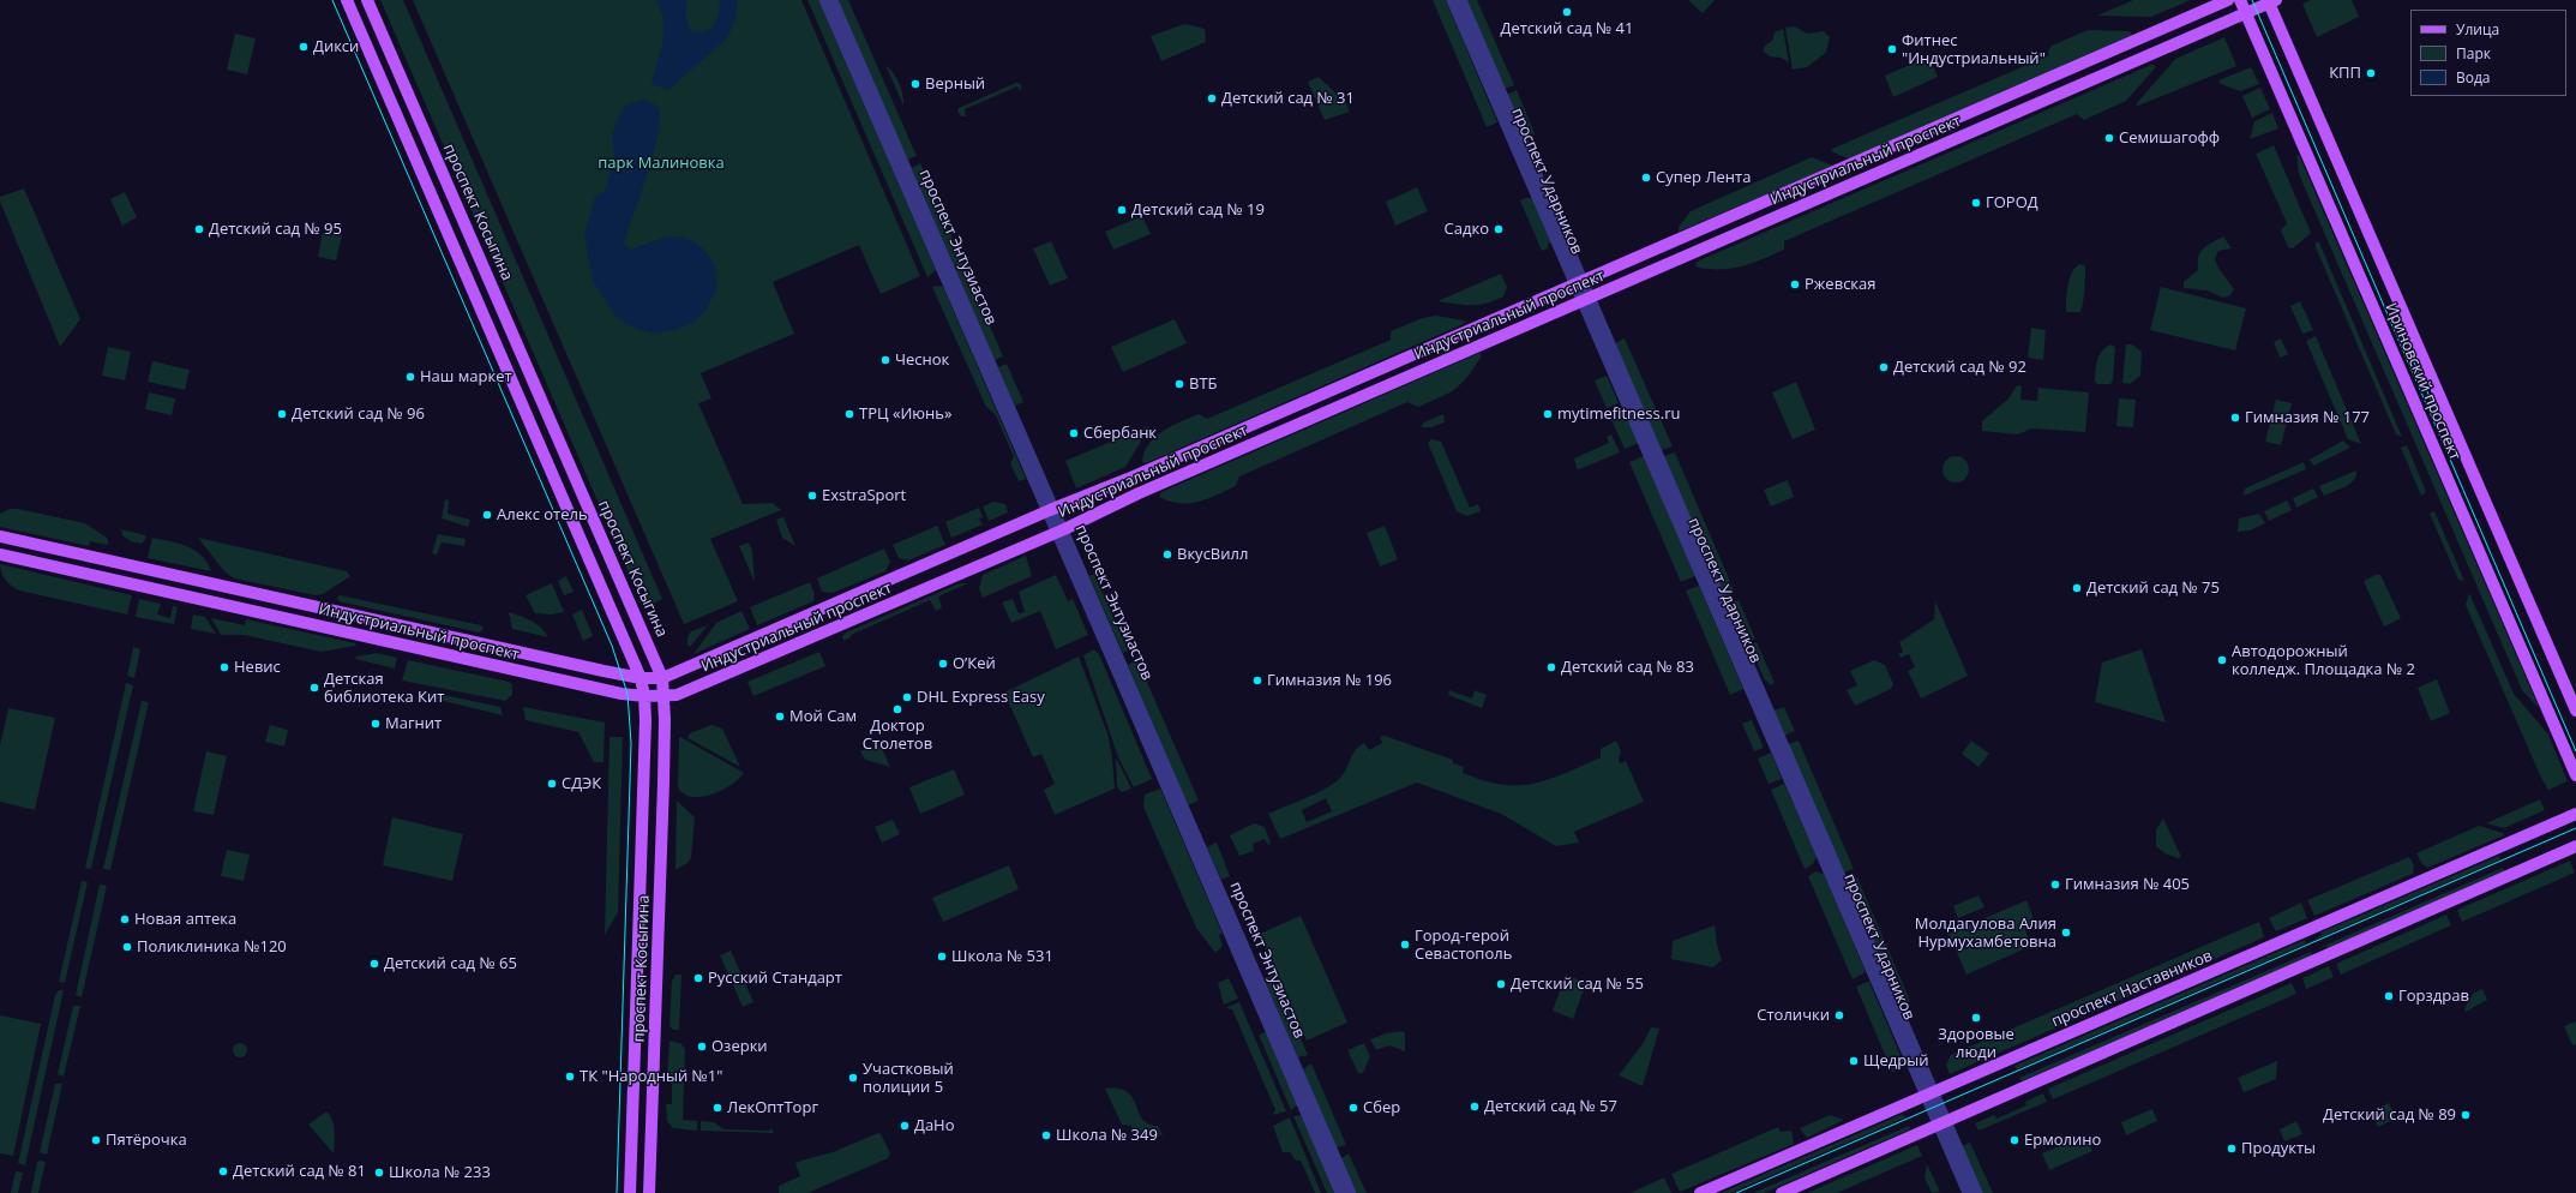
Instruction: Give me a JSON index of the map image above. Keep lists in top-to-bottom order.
{
  "streets": {
    "main road": [
      "Индустриальный проспект",
      "проспект Косыгина",
      "Ириновский проспект",
      "проспект Наставников"
    ],
    "street": ["проспект Ударников", "проспект Энтузиастов"]
  },
  "crossings": [
    ["Индустриальный проспект", "проспект Ударников"],
    ["Индустриальный проспект", "проспект Косыгина"],
    ["Индустриальный проспект", "проспект Энтузиастов"],
    ["Индустриальный проспект", "Ириновский проспект"],
    ["проспект Ударников", "проспект Наставников"]
  ],
  "parks": ["парк Малиновка"],
  "places": [
    "Детский сад № 41",
    "Дикси",
    "Фитнес \"Индустриальный\"",
    "КПП",
    "Верный",
    "Детский сад № 31",
    "Семишагофф",
    "Супер Лента",
    "ГОРОД",
    "Детский сад № 19",
    "Детский сад № 95",
    "Садко",
    "Ржевская",
    "Чеснок",
    "Детский сад № 92",
    "Наш маркет",
    "ВТБ",
    "Детский сад № 96",
    "ТРЦ «Июнь»",
    "mytimefitness.ru",
    "Гимназия № 177",
    "Сбербанк",
    "ExstraSport",
    "Алекс отель",
    "ВкусВилл",
    "Детский сад № 75",
    "Автодорожный колледж. Площадка № 2",
    "О’Кей",
    "Невис",
    "Детский сад № 83",
    "Гимназия № 196",
    "Детская библиотека Кит",
    "DHL Express Easy",
    "Доктор Столетов",
    "Мой Сам",
    "Магнит",
    "СДЭК",
    "Гимназия № 405",
    "Новая аптека",
    "Молдагулова Алия Нурмухамбетовна",
    "Город-герой Севастополь",
    "Поликлиника №120",
    "Школа № 531",
    "Детский сад № 65",
    "Русский Стандарт",
    "Детский сад № 55",
    "Горздрав",
    "Столички",
    "Здоровые люди",
    "Озерки",
    "Щедрый",
    "ТК \"Народный №1\"",
    "Участковый полиции 5",
    "Детский сад № 57",
    "ЛекОптТорг",
    "Сбер",
    "Детский сад № 89",
    "ДаНо",
    "Школа № 349",
    "Пятёрочка",
    "Ермолино",
    "Продукты",
    "Детский сад № 81",
    "Школа № 233"
  ],
  "legend": ["Улица", "Парк", "Вода"]
}
